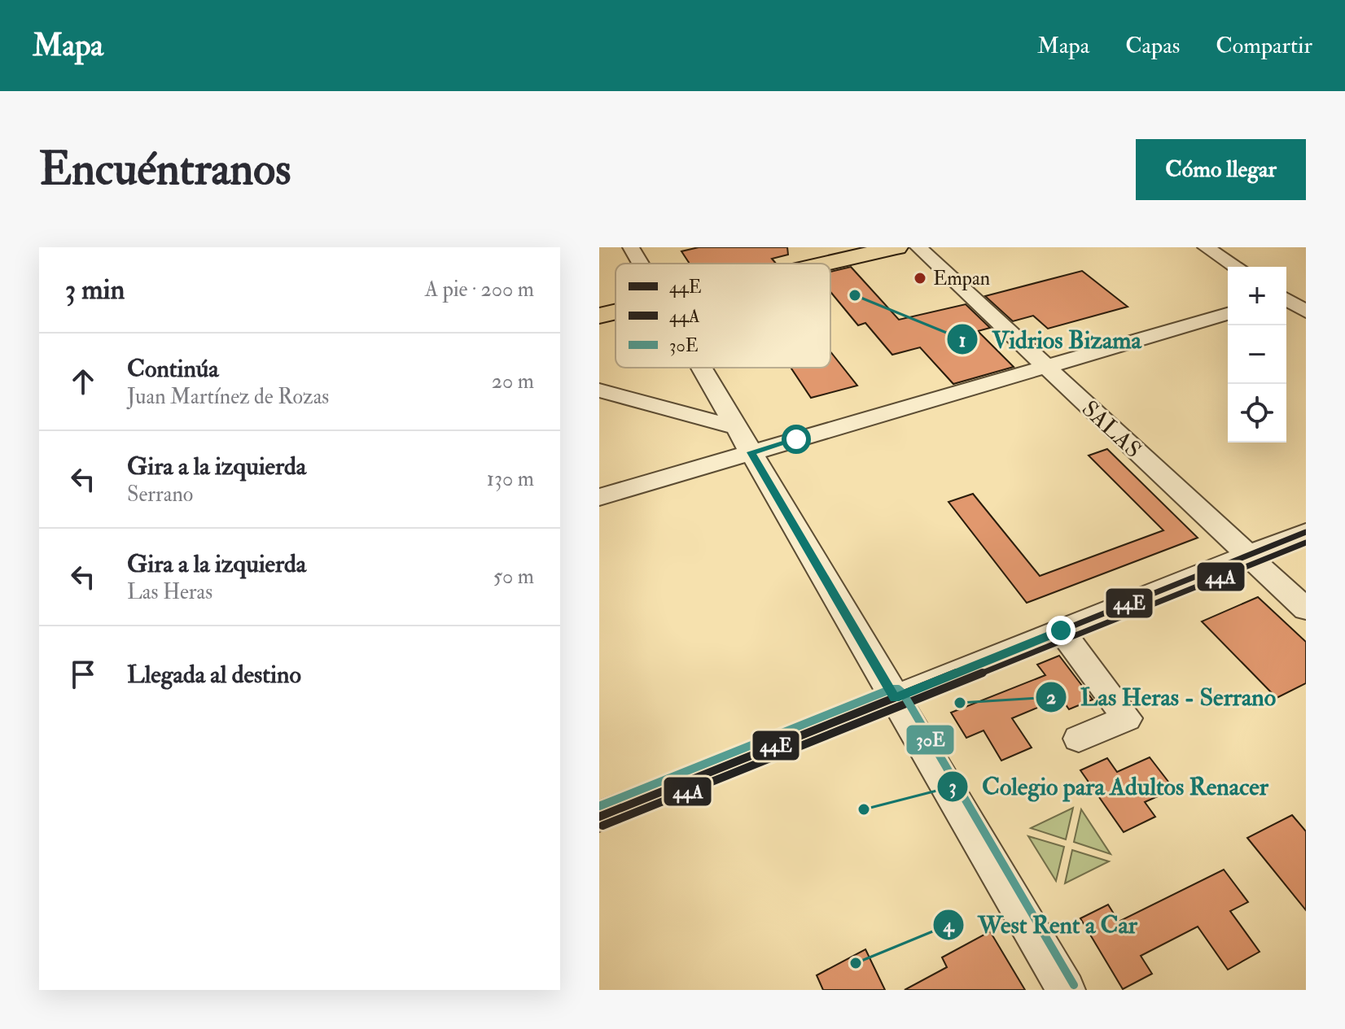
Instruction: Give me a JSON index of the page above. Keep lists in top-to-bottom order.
{
  "streets": {
    "street": ["SALAS"]
  },
  "places": [
    "Empan",
    "Vidrios Bizama",
    "Las Heras - Serrano",
    "Colegio para Adultos Renacer",
    "West Rent a Car"
  ],
  "lines": ["transit line 44E", "transit line 44A", "transit line 30E"],
  "legend": ["44E", "44A", "30E"],
  "page": {
    "header": "Mapa",
    "nav": ["Mapa", "Capas", "Compartir"],
    "buttons": "Cómo llegar",
    "title": "Encuéntranos",
    "heading": ["3 min", "A pie · 200 m"],
    "map_buttons": ["+", "−"],
    "list": [
      ["Continúa", "Juan Martínez de Rozas", "20 m"],
      ["Gira a la izquierda", "Serrano", "130 m"],
      ["Gira a la izquierda", "Las Heras", "50 m"],
      "Llegada al destino"
    ]
  }
}
